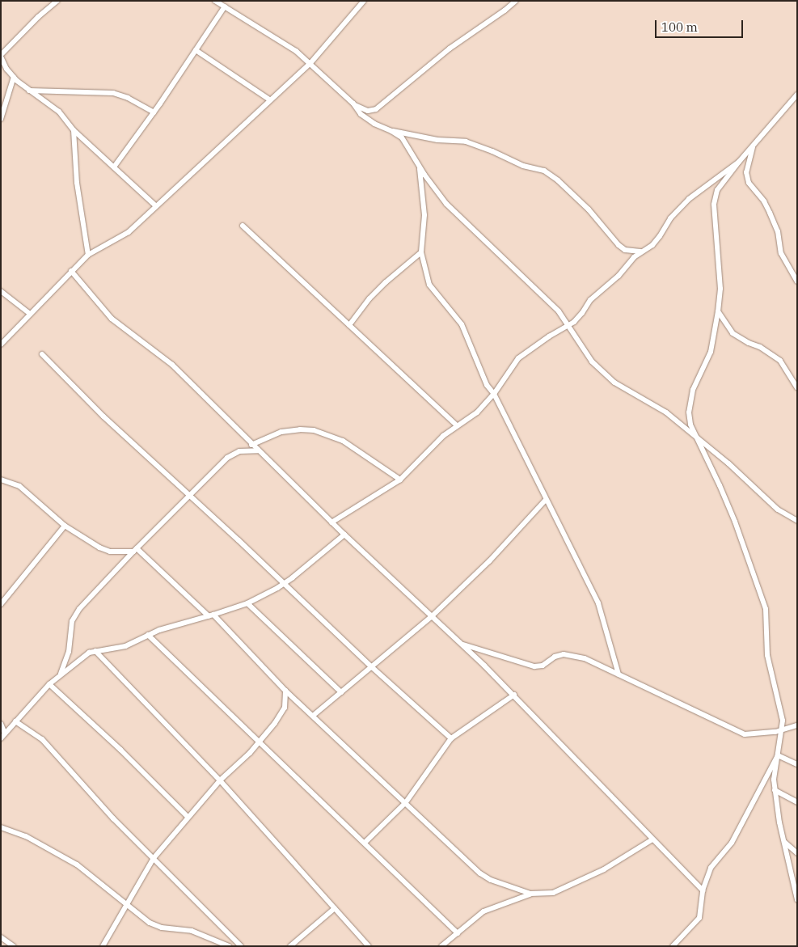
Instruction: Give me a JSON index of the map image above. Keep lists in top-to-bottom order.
{
  "scale_bar": "100 m"
}
